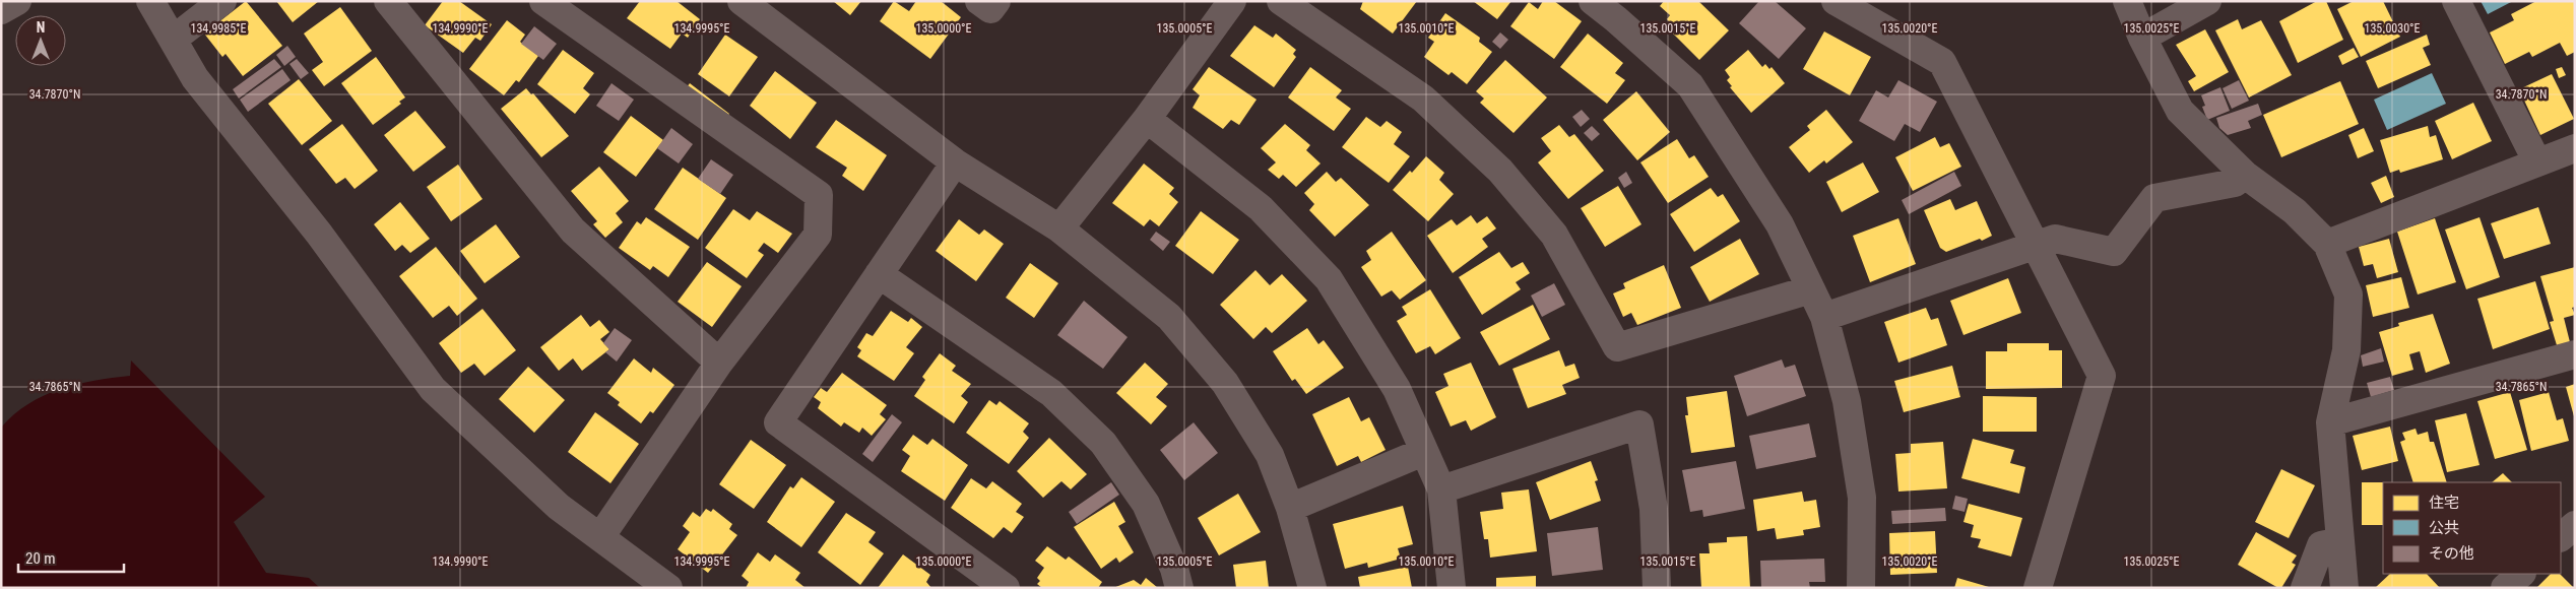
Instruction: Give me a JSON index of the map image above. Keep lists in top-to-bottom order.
{
  "legend": ["住宅", "公共", "その他"],
  "scale_bar": "20 m",
  "north": "top",
  "coordinates": [
    "134.9985°E",
    "134.9990°E",
    "134.9995°E",
    "135.0000°E",
    "135.0005°E",
    "135.0010°E",
    "135.0015°E",
    "135.0020°E",
    "135.0025°E",
    "135.0030°E",
    "34.7870°N",
    "34.7865°N"
  ]
}
